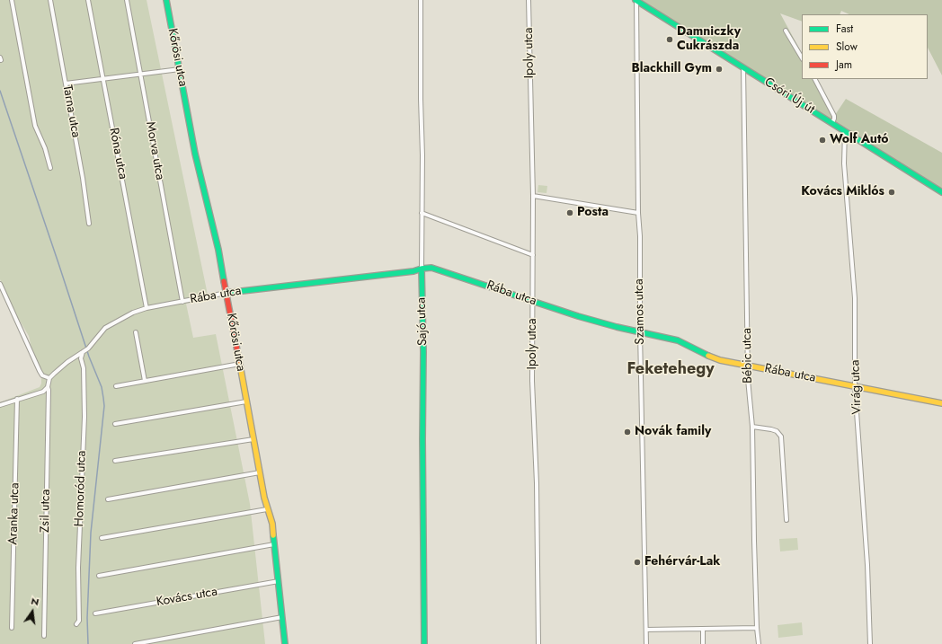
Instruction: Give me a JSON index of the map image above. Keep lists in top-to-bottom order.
{
  "streets": {
    "street": [
      "Ipoly utca",
      "Kőrösi utca",
      "Csóri Új út",
      "Tarna utca",
      "Morva utca",
      "Róna utca",
      "Rába utca",
      "Szamos utca",
      "Sajó utca",
      "Bébic utca",
      "Virág utca",
      "Homoród utca",
      "Zsil utca",
      "Aranka utca",
      "Kovács utca"
    ]
  },
  "crossings": [
    ["Ipoly utca", "Rába utca"],
    ["Kőrösi utca", "Rába utca"],
    ["Kőrösi utca", "Kovács utca"],
    ["Csóri Új út", "Szamos utca"],
    ["Csóri Új út", "Bébic utca"],
    ["Csóri Új út", "Virág utca"],
    ["Morva utca", "Rába utca"],
    ["Róna utca", "Rába utca"],
    ["Rába utca", "Szamos utca"],
    ["Rába utca", "Sajó utca"],
    ["Rába utca", "Bébic utca"],
    ["Rába utca", "Virág utca"],
    ["Rába utca", "Homoród utca"],
    ["Rába utca", "Zsil utca"]
  ],
  "districts": ["Feketehegy"],
  "places": [
    "Damniczky Cukrászda",
    "Blackhill Gym",
    "Wolf Autó",
    "Kovács Miklós",
    "Posta",
    "Novák family",
    "Fehérvár-Lak"
  ],
  "legend": ["Fast", "Slow", "Jam"],
  "north": "top"
}
